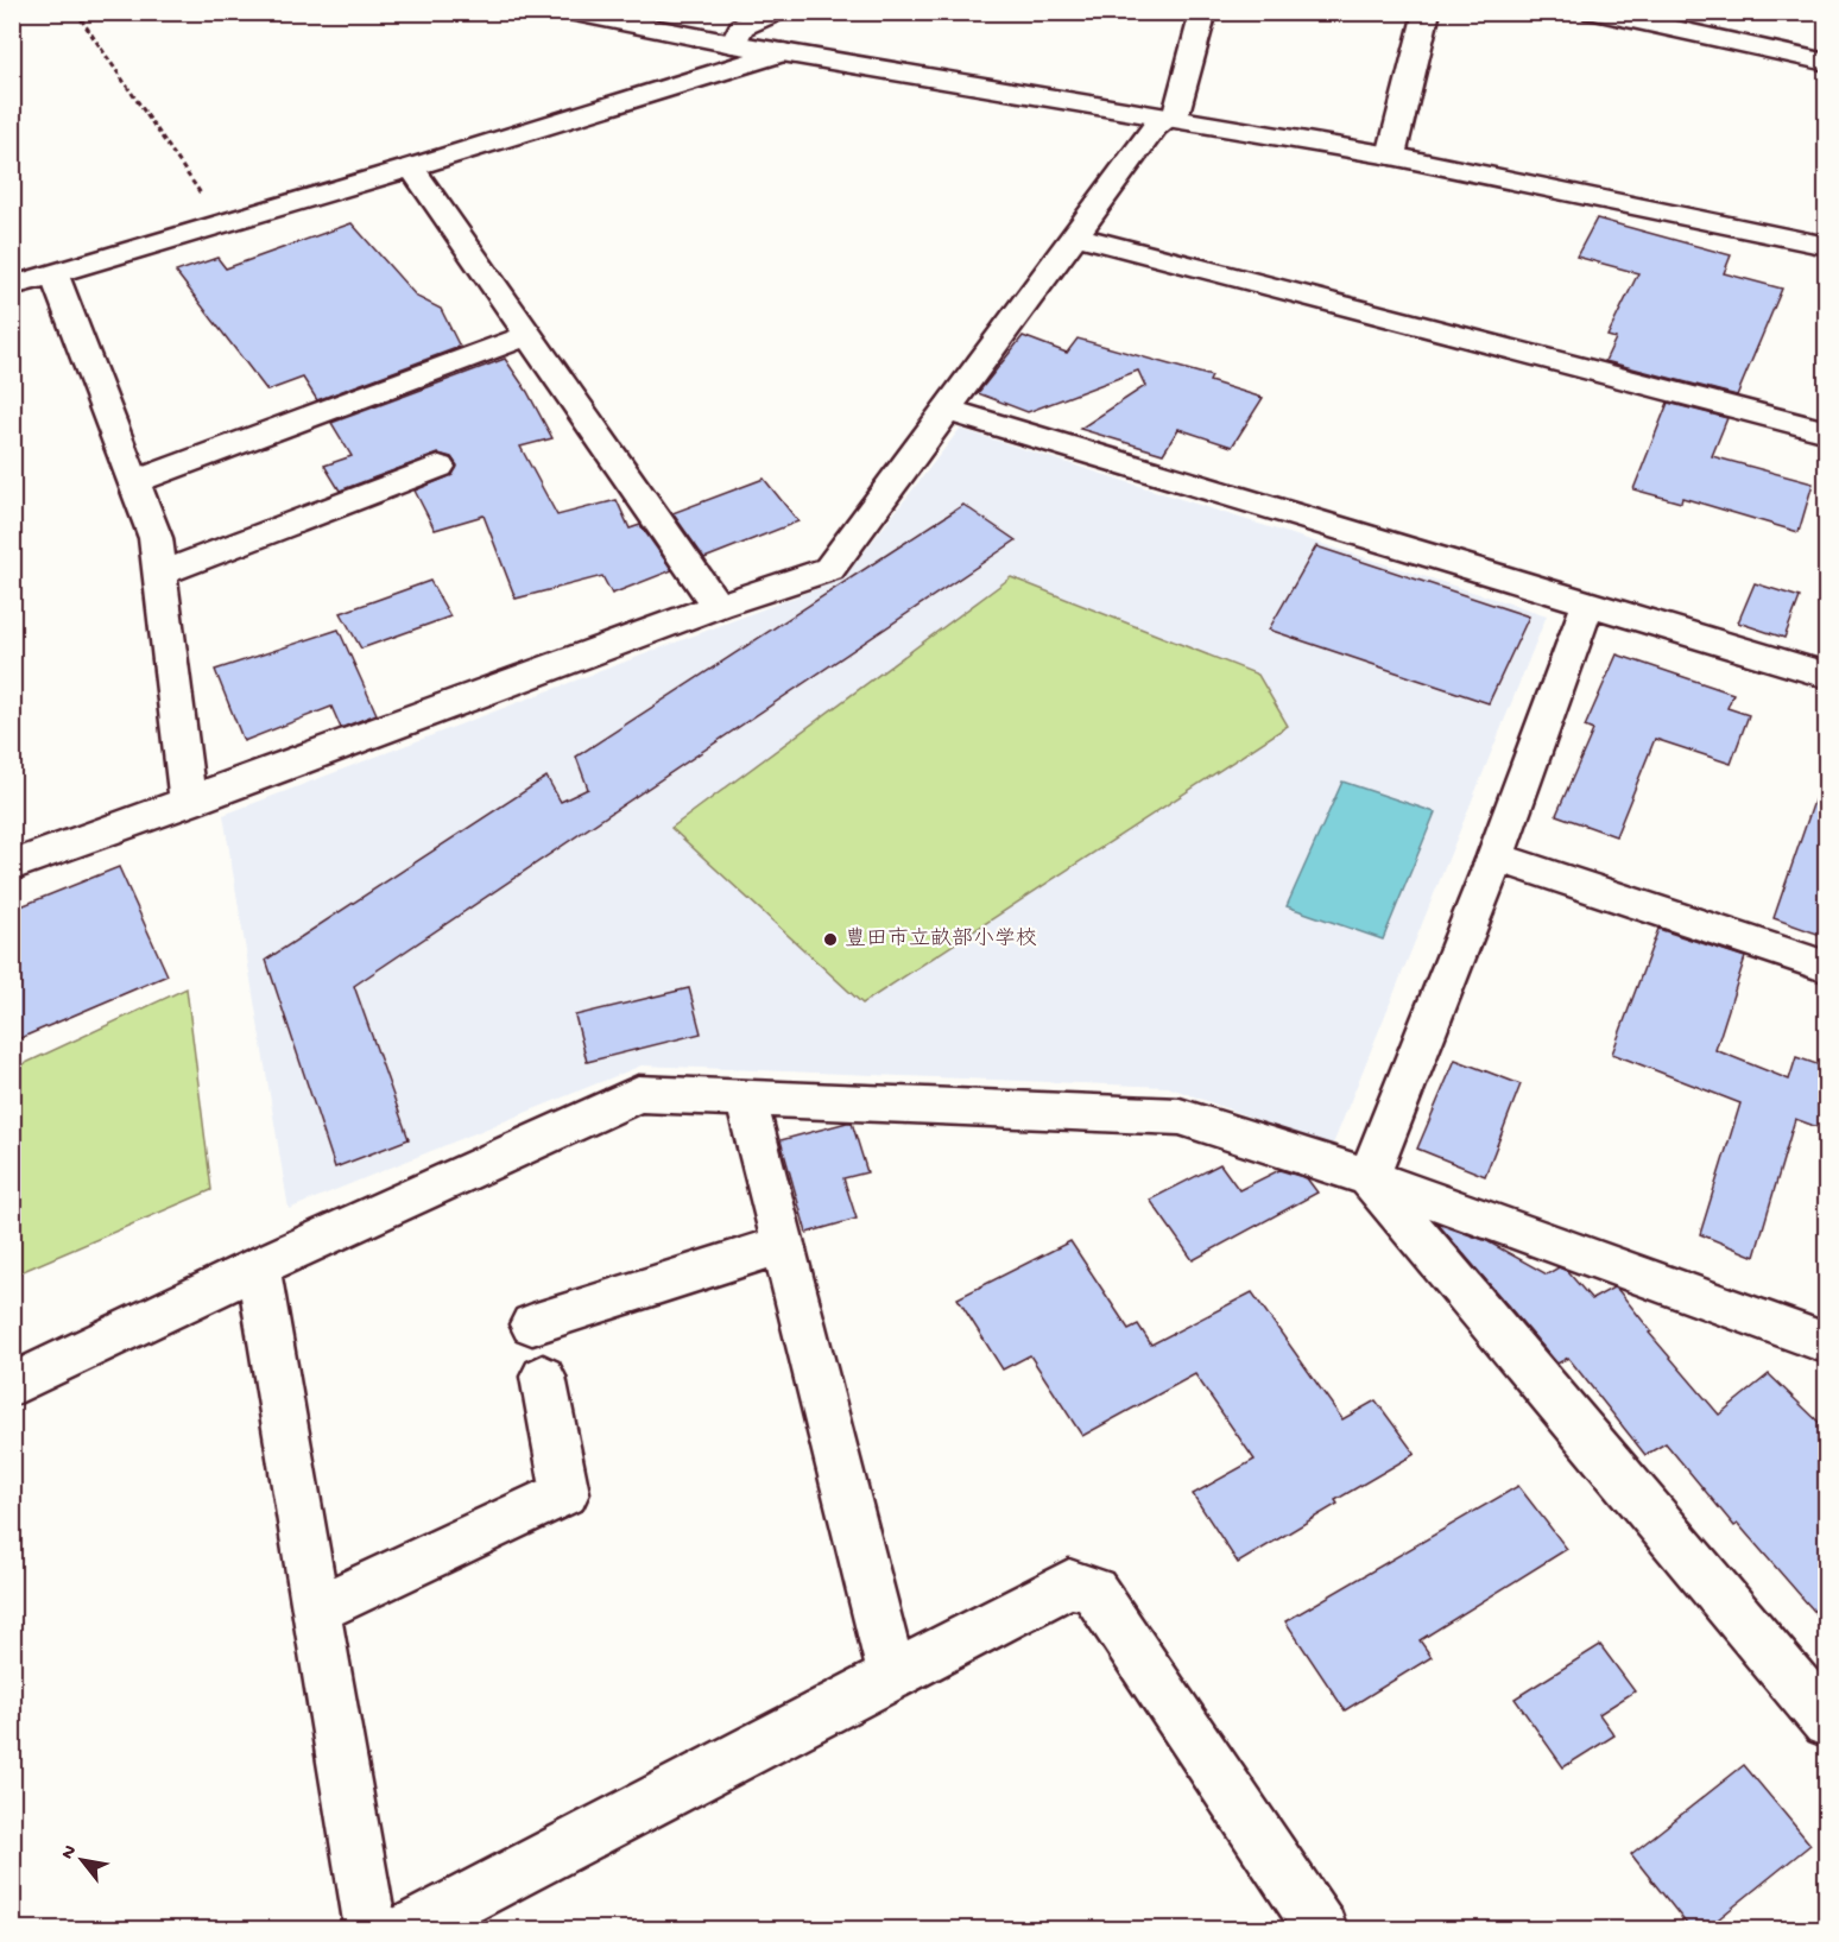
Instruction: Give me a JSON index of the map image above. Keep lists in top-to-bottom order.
{
  "places": ["豊田市立畝部小学校"],
  "north": "top left"
}
